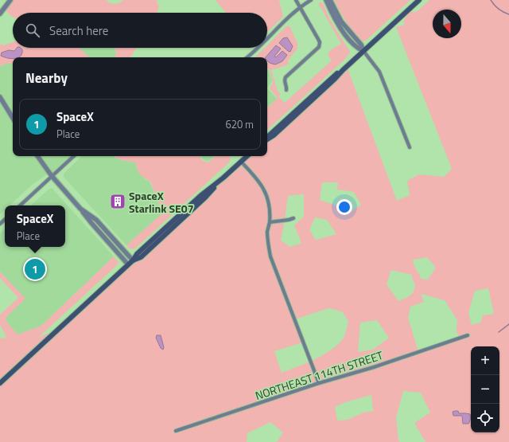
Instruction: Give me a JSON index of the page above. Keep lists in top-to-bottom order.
{
  "streets": {
    "street": ["NORTHEAST 114TH STREET"]
  },
  "places": {
    "building": ["SpaceX Starlink SE07"]
  },
  "north": "bottom",
  "page": {
    "search": "Search here",
    "heading": "Nearby",
    "list": [
      {
        "mark": "1",
        "name": "SpaceX",
        "note": "Place",
        "value": "620 m"
      }
    ],
    "popup": ["SpaceX", "Place"],
    "pins": "1",
    "map_buttons": ["+", "−"]
  }
}
